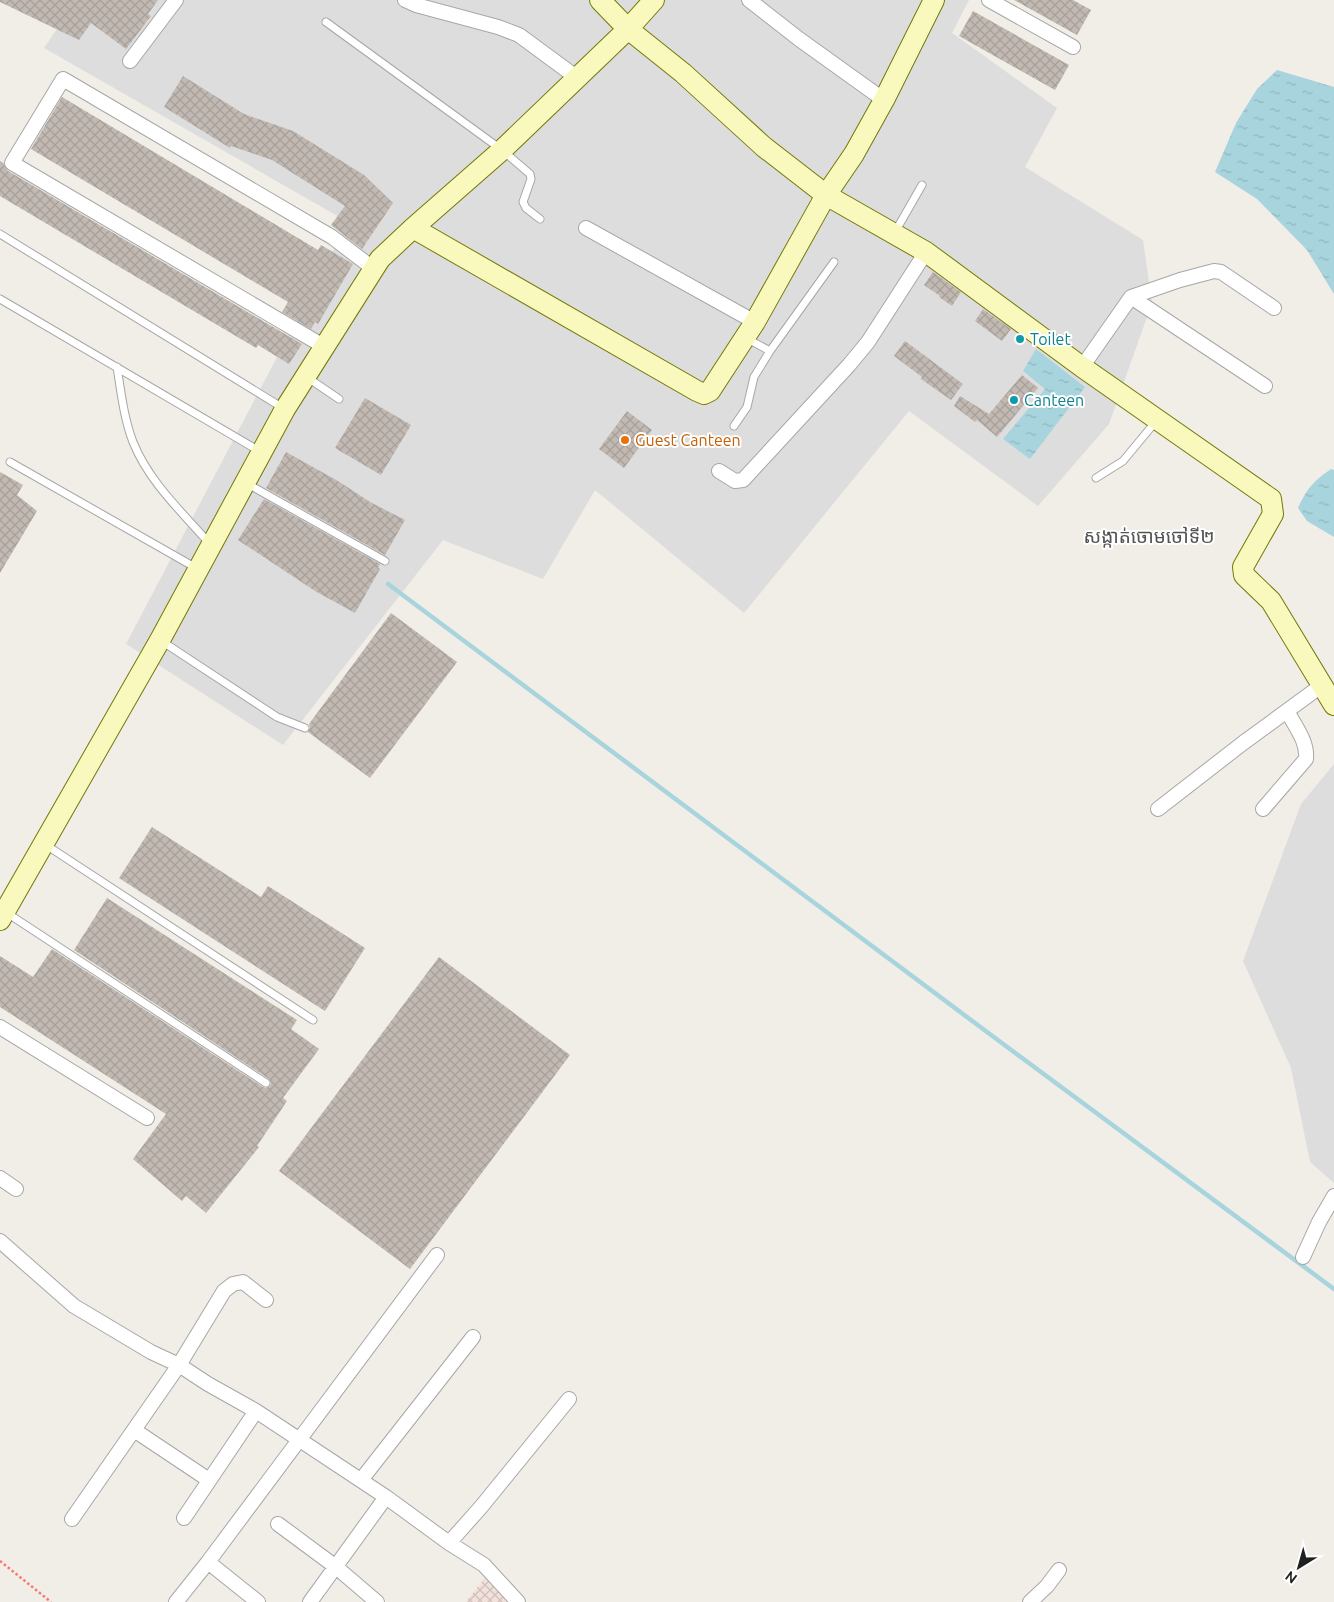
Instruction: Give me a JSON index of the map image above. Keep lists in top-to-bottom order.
{
  "districts": ["សង្កាត់ចោមចៅទី២"],
  "places": ["Toilet", "Canteen", "Guest Canteen"],
  "north": "bottom left"
}
